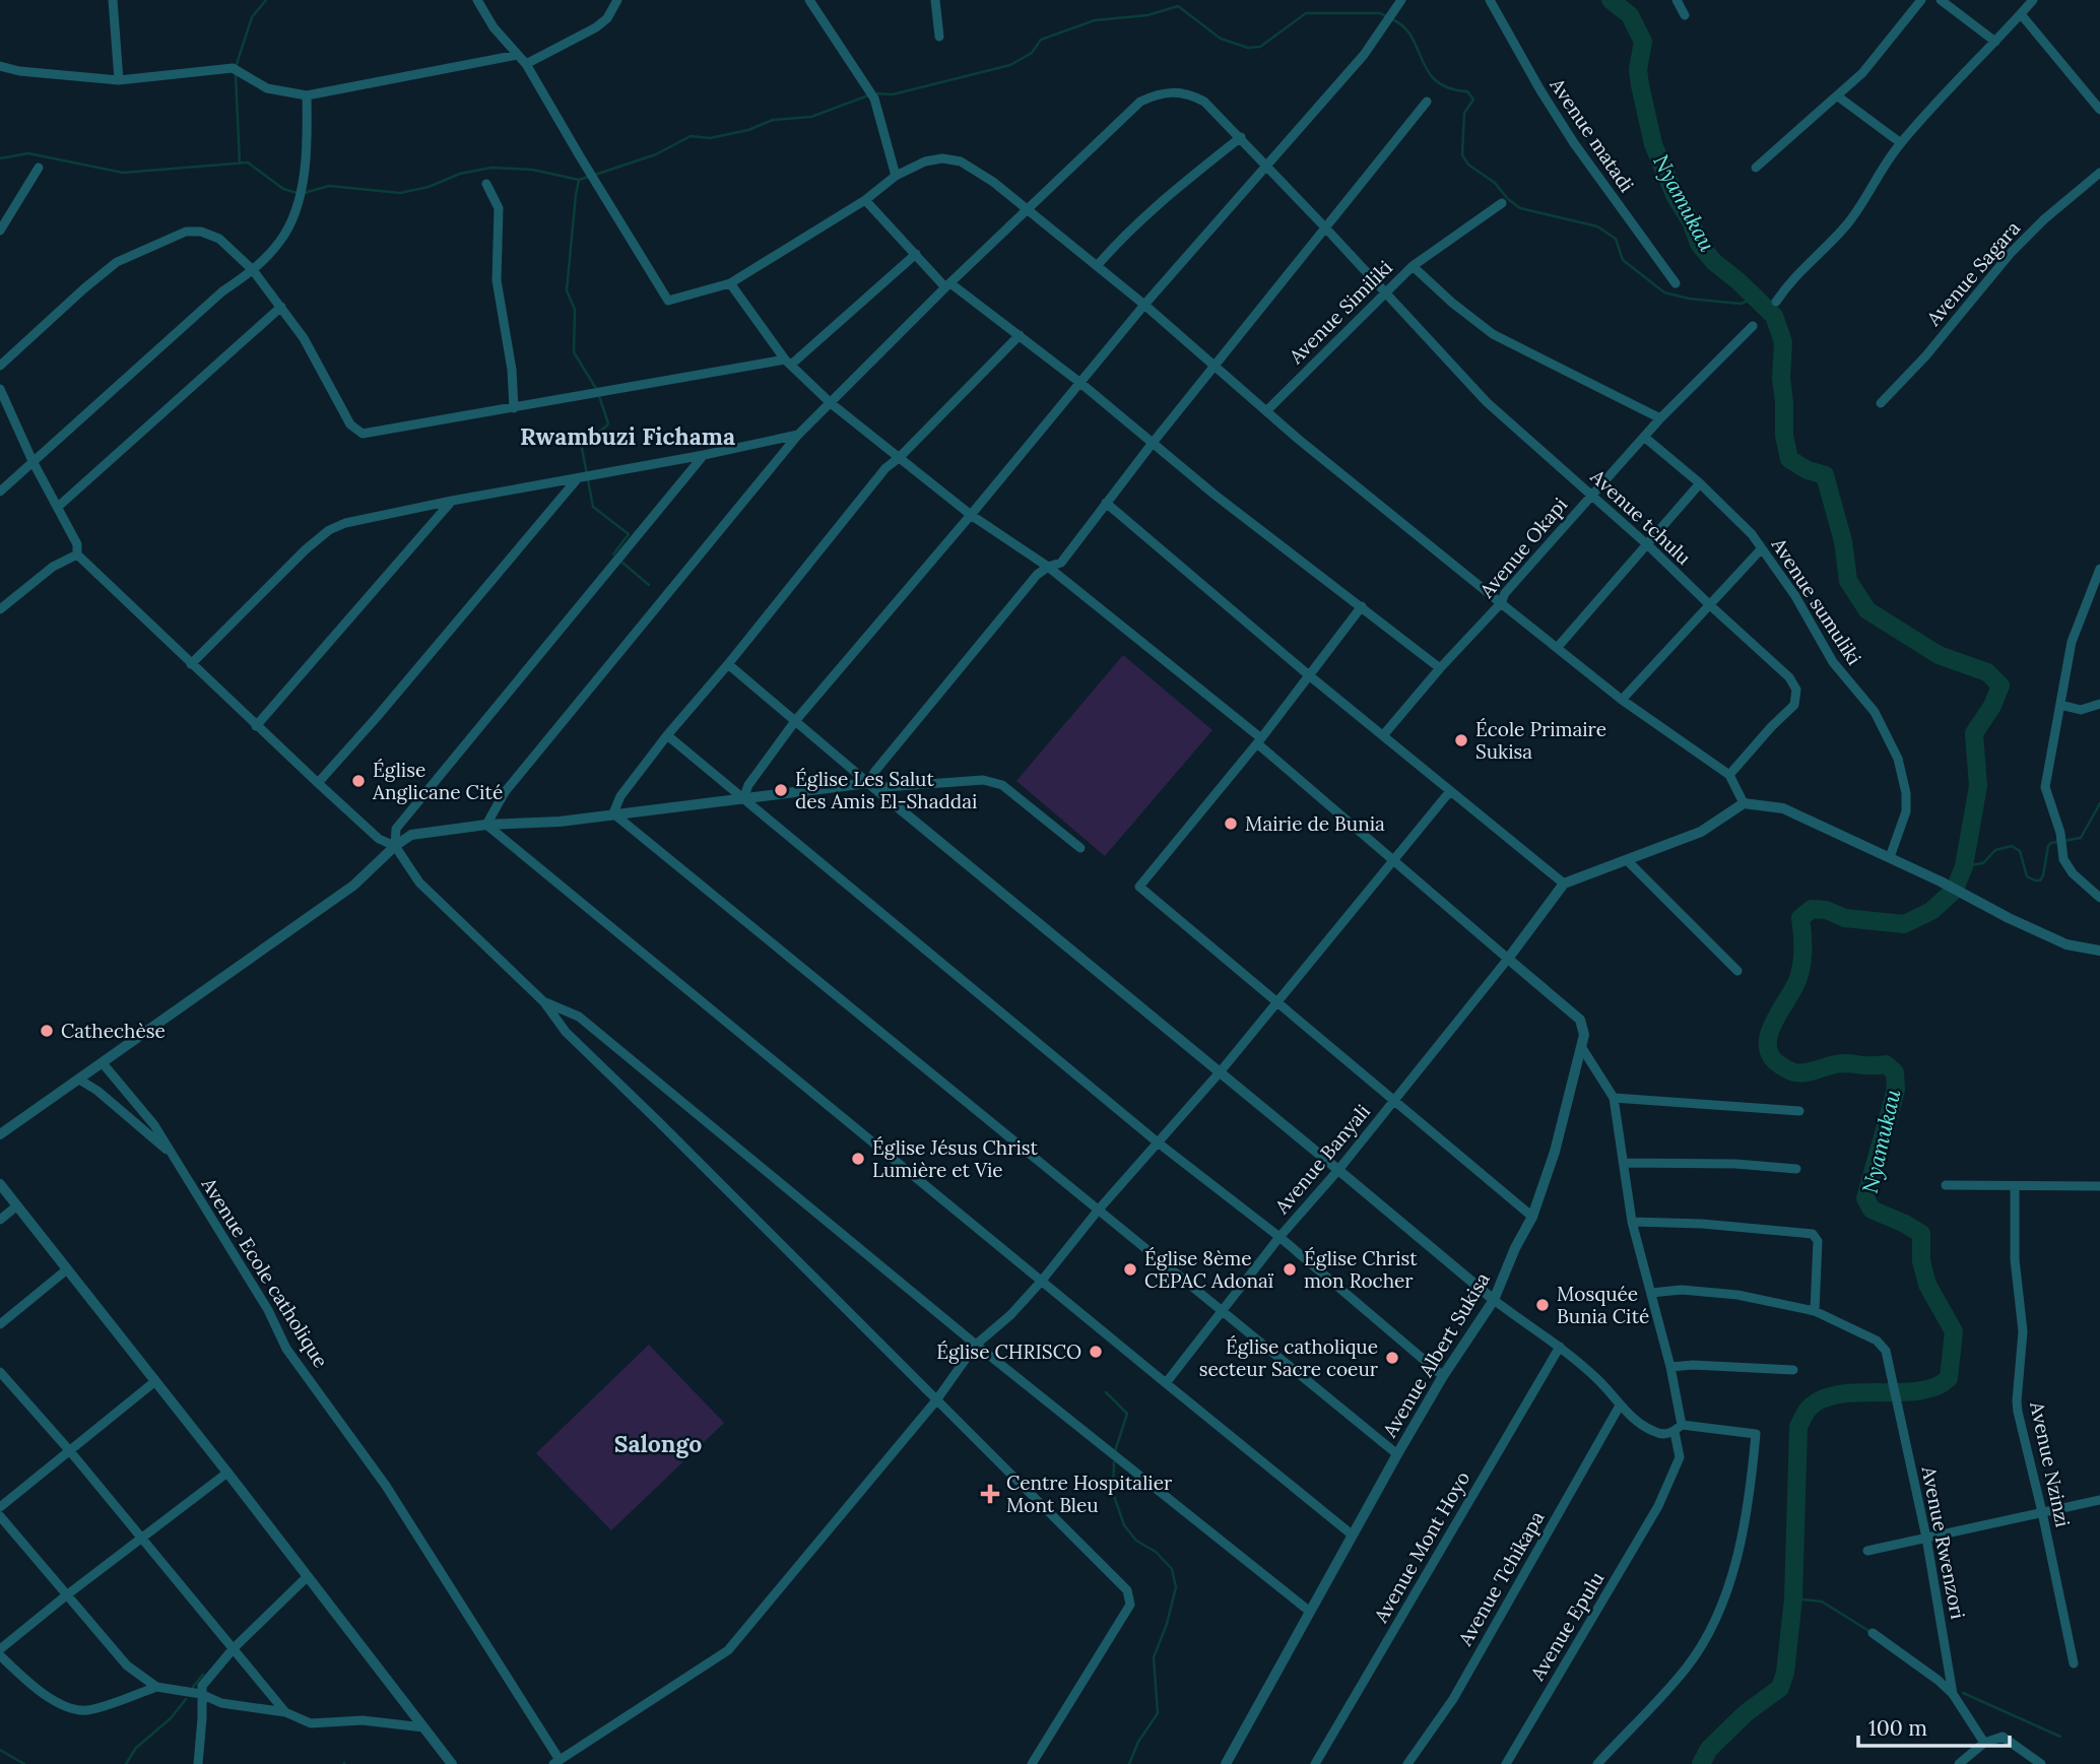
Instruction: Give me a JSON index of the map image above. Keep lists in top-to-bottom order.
{
  "streets": {
    "street": [
      "Avenue matadi",
      "Avenue Sagara",
      "Avenue Similiki",
      "Avenue tchulu",
      "Avenue Okapi",
      "Avenue sumuliki",
      "Avenue Banyali",
      "Avenue Ecole catholique",
      "Avenue Albert Sukisa",
      "Avenue Nzinzi",
      "Avenue Rwenzori",
      "Avenue Mont Hoyo",
      "Avenue Tchikapa",
      "Avenue Epulu"
    ]
  },
  "crossings": [
    ["Avenue Similiki", "Avenue tchulu"],
    ["Avenue Similiki", "Avenue Okapi"],
    ["Avenue tchulu", "Avenue Okapi"],
    ["Avenue Okapi", "Avenue sumuliki"],
    ["Avenue Banyali", "Avenue Albert Sukisa"],
    ["Avenue Rwenzori", "Avenue Epulu"]
  ],
  "districts": ["Rwambuzi Fichama", "Salongo"],
  "water": ["Nyamukau"],
  "places": {
    "other": [
      "École Primaire Sukisa",
      "Église Anglicane Cité",
      "Église Les Salut des Amis El-Shaddai",
      "Mairie de Bunia",
      "Cathechèse",
      "Église Jésus Christ Lumière et Vie",
      "Église 8ème CEPAC Adonaï",
      "Église Christ mon Rocher",
      "Mosquée Bunia Cité",
      "Église CHRISCO",
      "Église catholique secteur Sacre coeur"
    ],
    "health": ["Centre Hospitalier Mont Bleu"]
  },
  "scale_bar": "100 m"
}
